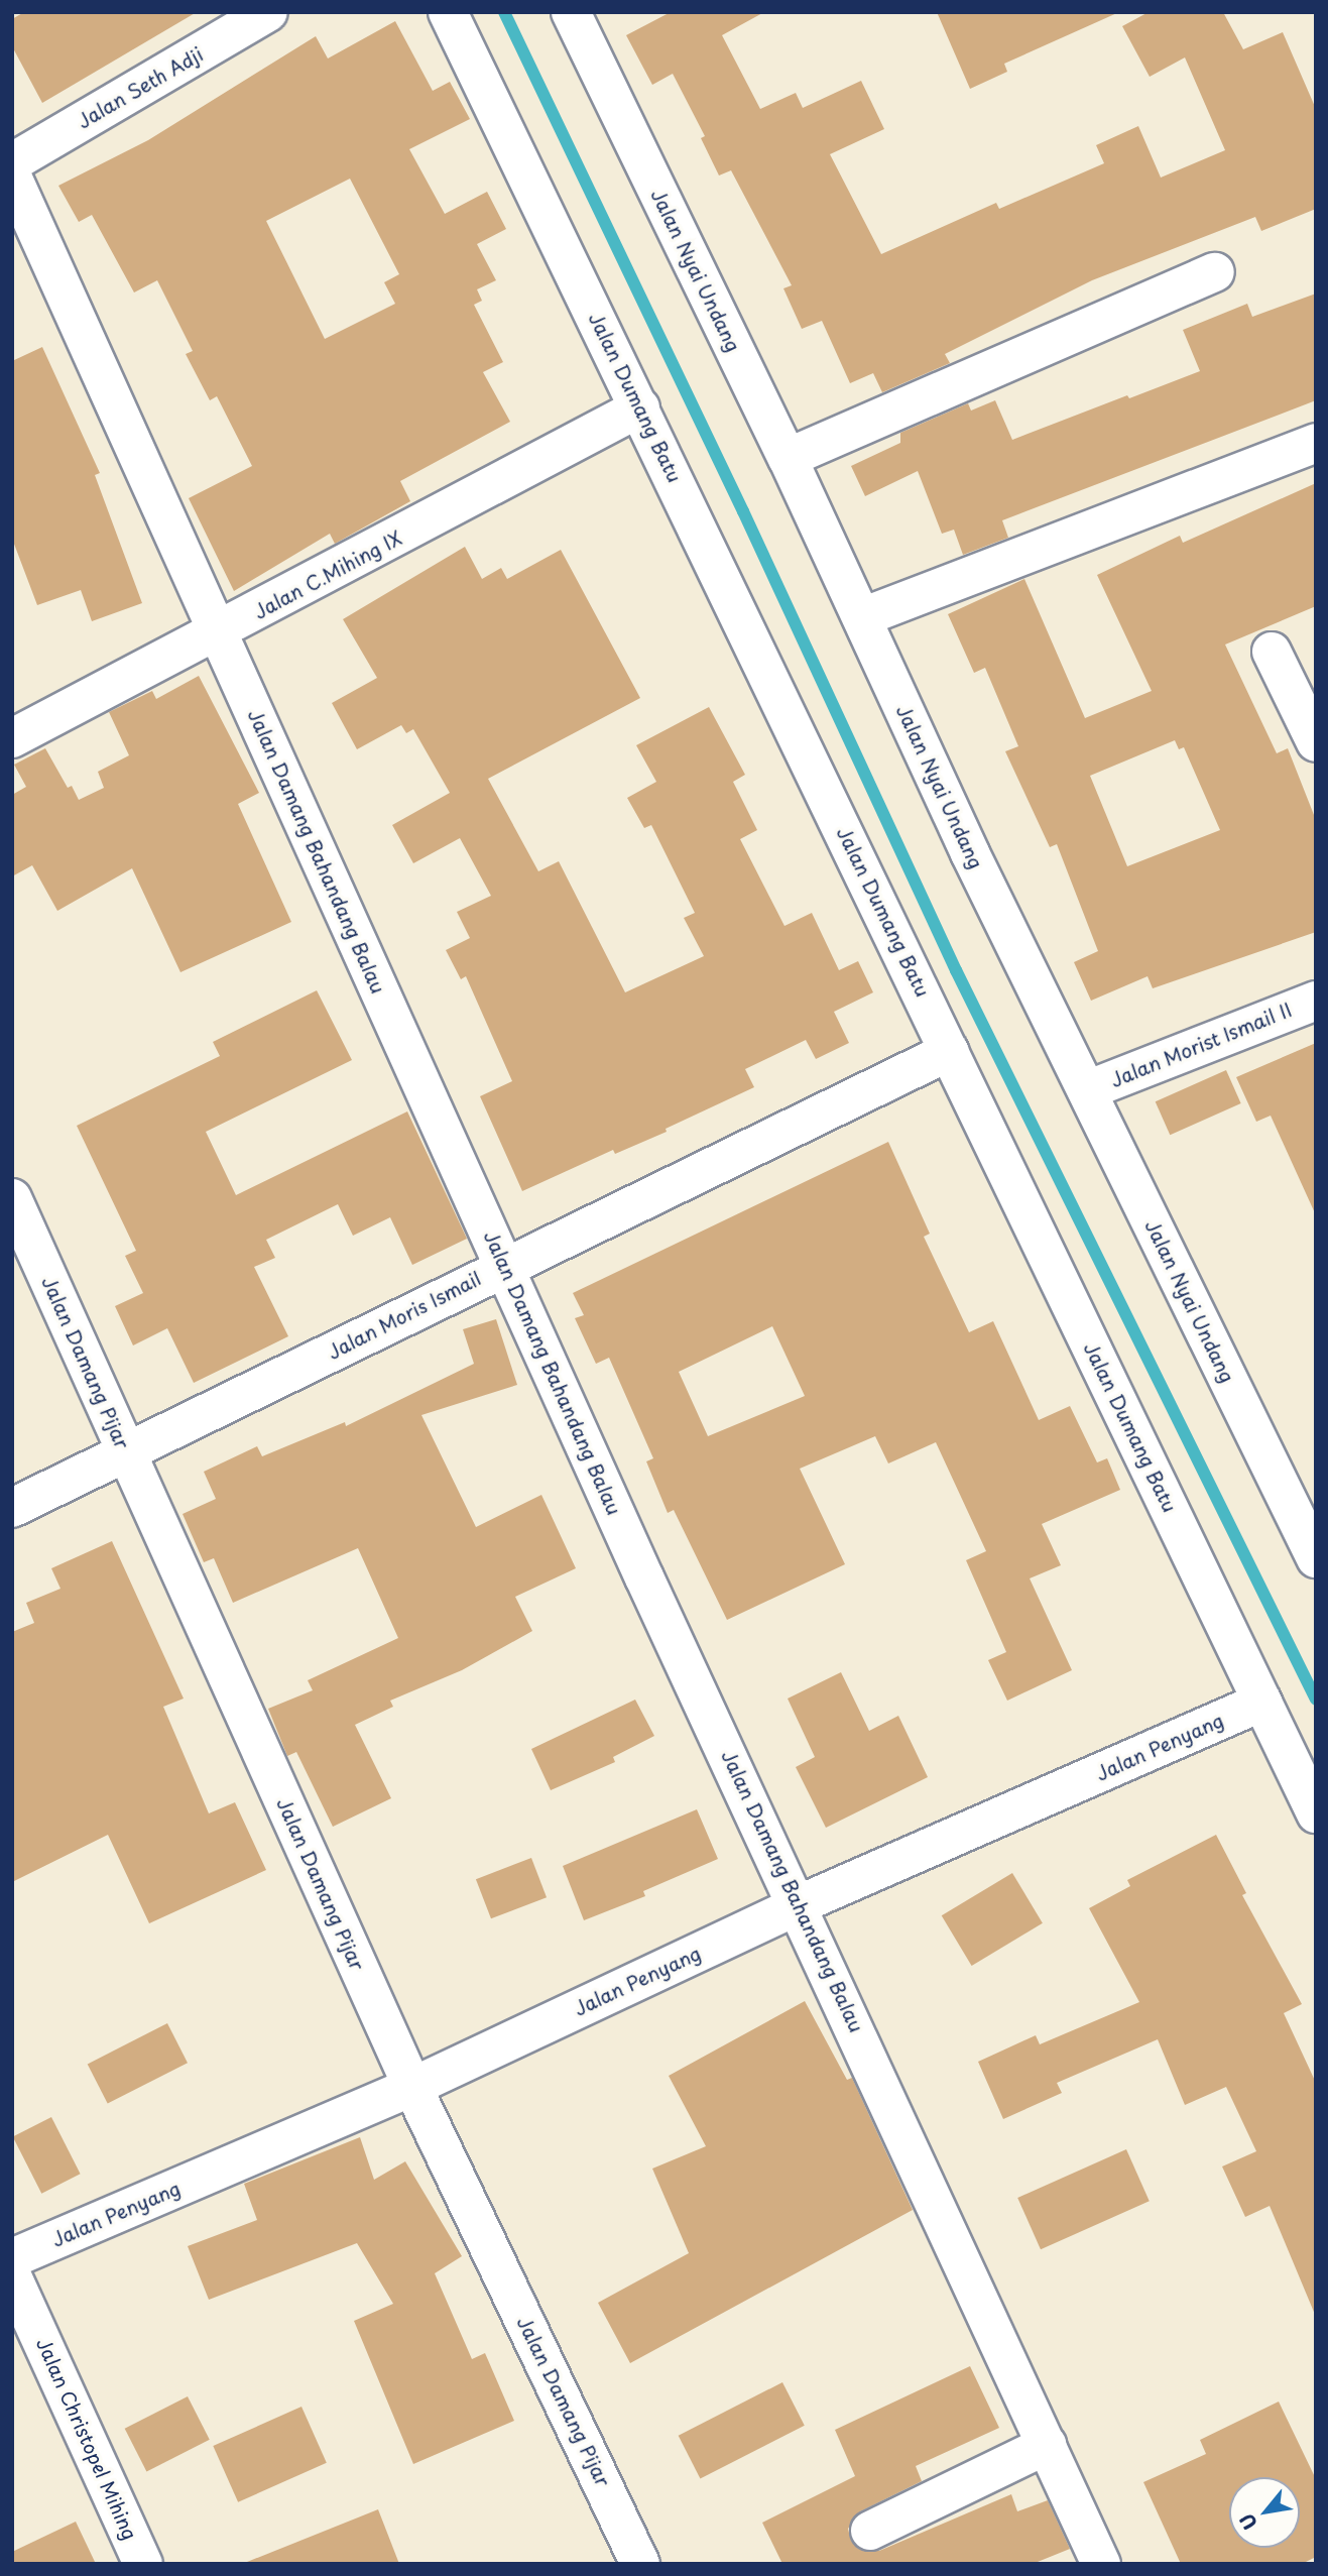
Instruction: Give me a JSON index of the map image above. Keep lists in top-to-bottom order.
{
  "streets": {
    "street": [
      "Jalan Seth Adji",
      "Jalan Nyai Undang",
      "Jalan Dumang Batu",
      "Jalan C.Mihing IX",
      "Jalan Damang Bahandang Balau",
      "Jalan Morist Ismail II",
      "Jalan Moris Ismail",
      "Jalan Damang Pijar",
      "Jalan Penyang",
      "Jalan Christopel Mihing"
    ]
  },
  "crossings": [
    ["Jalan Nyai Undang", "Jalan Morist Ismail II"],
    ["Jalan Dumang Batu", "Jalan C.Mihing IX"],
    ["Jalan Dumang Batu", "Jalan Moris Ismail"],
    ["Jalan Dumang Batu", "Jalan Penyang"],
    ["Jalan C.Mihing IX", "Jalan Damang Bahandang Balau"],
    ["Jalan Damang Bahandang Balau", "Jalan Moris Ismail"],
    ["Jalan Damang Bahandang Balau", "Jalan Penyang"],
    ["Jalan Moris Ismail", "Jalan Damang Pijar"],
    ["Jalan Damang Pijar", "Jalan Penyang"]
  ],
  "north": "bottom left"
}
